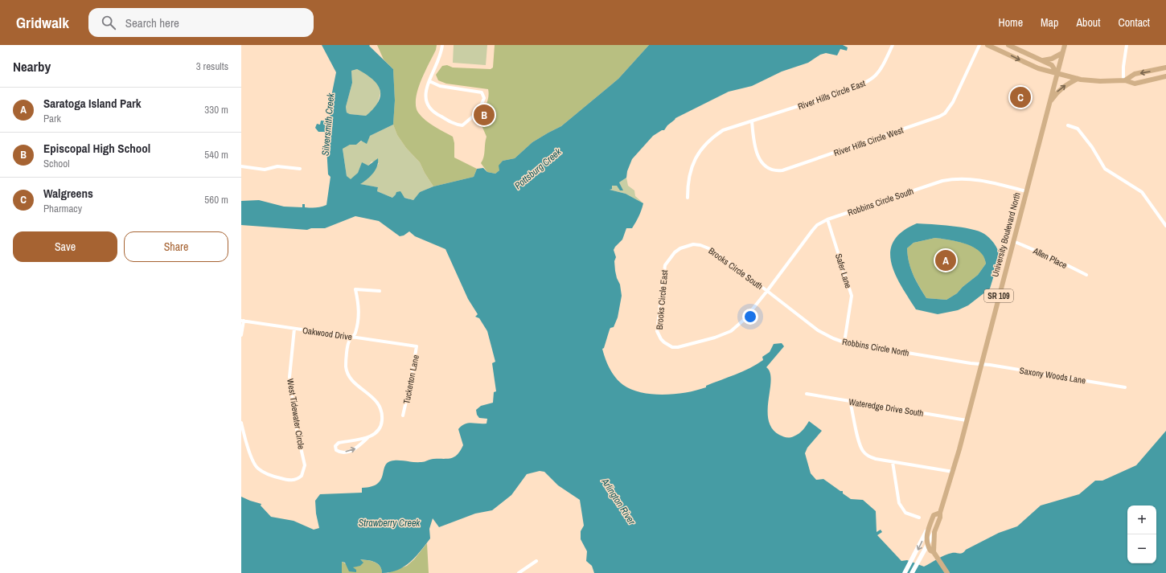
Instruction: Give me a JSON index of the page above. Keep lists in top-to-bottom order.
{
  "streets": {
    "main road": ["University Boulevard North", "SR 109"],
    "street": [
      "River Hills Circle East",
      "River Hills Circle West",
      "Robbins Circle South",
      "Allen Place",
      "Brooks Circle South",
      "Safer Lane",
      "Brooks Circle East",
      "Oakwood Drive",
      "Robbins Circle North",
      "Saxony Woods Lane",
      "Tuckerton Lane",
      "Wateredge Drive South",
      "West Tidewater Circle"
    ]
  },
  "crossings": [
    ["River Hills Circle East", "River Hills Circle West"],
    ["Robbins Circle South", "University Boulevard North"],
    ["Robbins Circle South", "Brooks Circle South"],
    ["Robbins Circle South", "Safer Lane"],
    ["Robbins Circle South", "Brooks Circle East"],
    ["Robbins Circle South", "Robbins Circle North"],
    ["University Boulevard North", "Allen Place"],
    ["University Boulevard North", "SR 109"],
    ["University Boulevard North", "Robbins Circle North"],
    ["University Boulevard North", "Saxony Woods Lane"],
    ["University Boulevard North", "Wateredge Drive South"],
    ["Brooks Circle South", "Brooks Circle East"],
    ["Brooks Circle South", "Robbins Circle North"],
    ["Safer Lane", "Robbins Circle North"],
    ["Brooks Circle East", "Robbins Circle North"],
    ["Oakwood Drive", "Tuckerton Lane"],
    ["Oakwood Drive", "West Tidewater Circle"],
    ["Robbins Circle North", "Saxony Woods Lane"]
  ],
  "water": [
    "Silversmith Creek",
    "Pottsburg Creek",
    "Arlington River",
    "Strawberry Creek"
  ],
  "page": {
    "header": "Gridwalk",
    "search": "Search here",
    "nav": [
      "Home",
      "Map",
      "About",
      "Contact"
    ],
    "heading": ["Nearby", "3 results"],
    "pins": ["C", "B", "A"],
    "list": [
      {
        "mark": "A",
        "name": "Saratoga Island Park",
        "note": "Park",
        "value": "330 m"
      },
      {
        "mark": "B",
        "name": "Episcopal High School",
        "note": "School",
        "value": "540 m"
      },
      {
        "mark": "C",
        "name": "Walgreens",
        "note": "Pharmacy",
        "value": "560 m"
      }
    ],
    "buttons": ["Save", "Share"],
    "map_buttons": ["+", "−"]
  }
}
